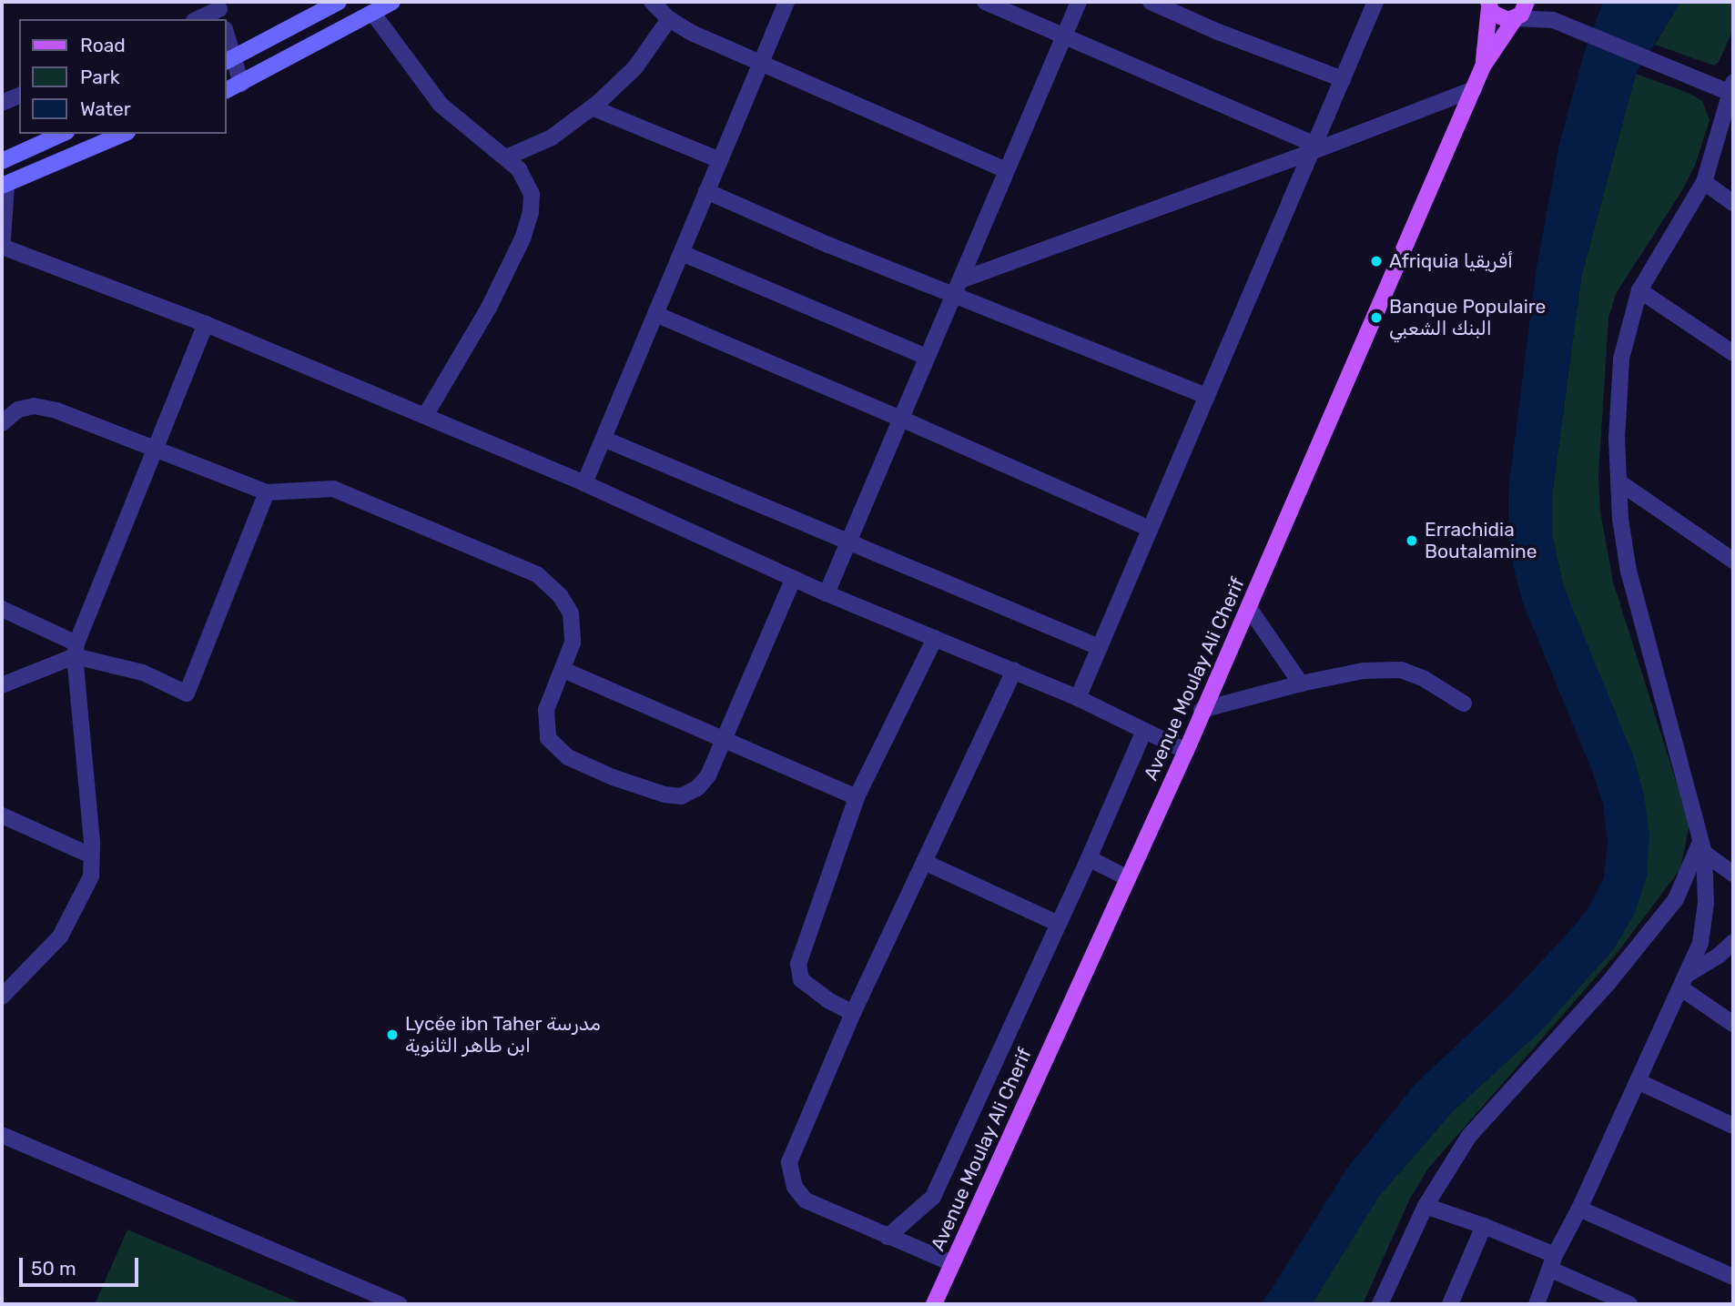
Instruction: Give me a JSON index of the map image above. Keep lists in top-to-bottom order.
{
  "streets": {
    "main road": ["Avenue Moulay Ali Cherif"]
  },
  "places": [
    "Afriquia أفريقيا",
    "Banque Populaire البنك الشعبي",
    "Errachidia Boutalamine",
    "Lycée ibn Taher مدرسة ابن طاهر الثانوية"
  ],
  "legend": ["Road", "Park", "Water"],
  "scale_bar": "50 m"
}
